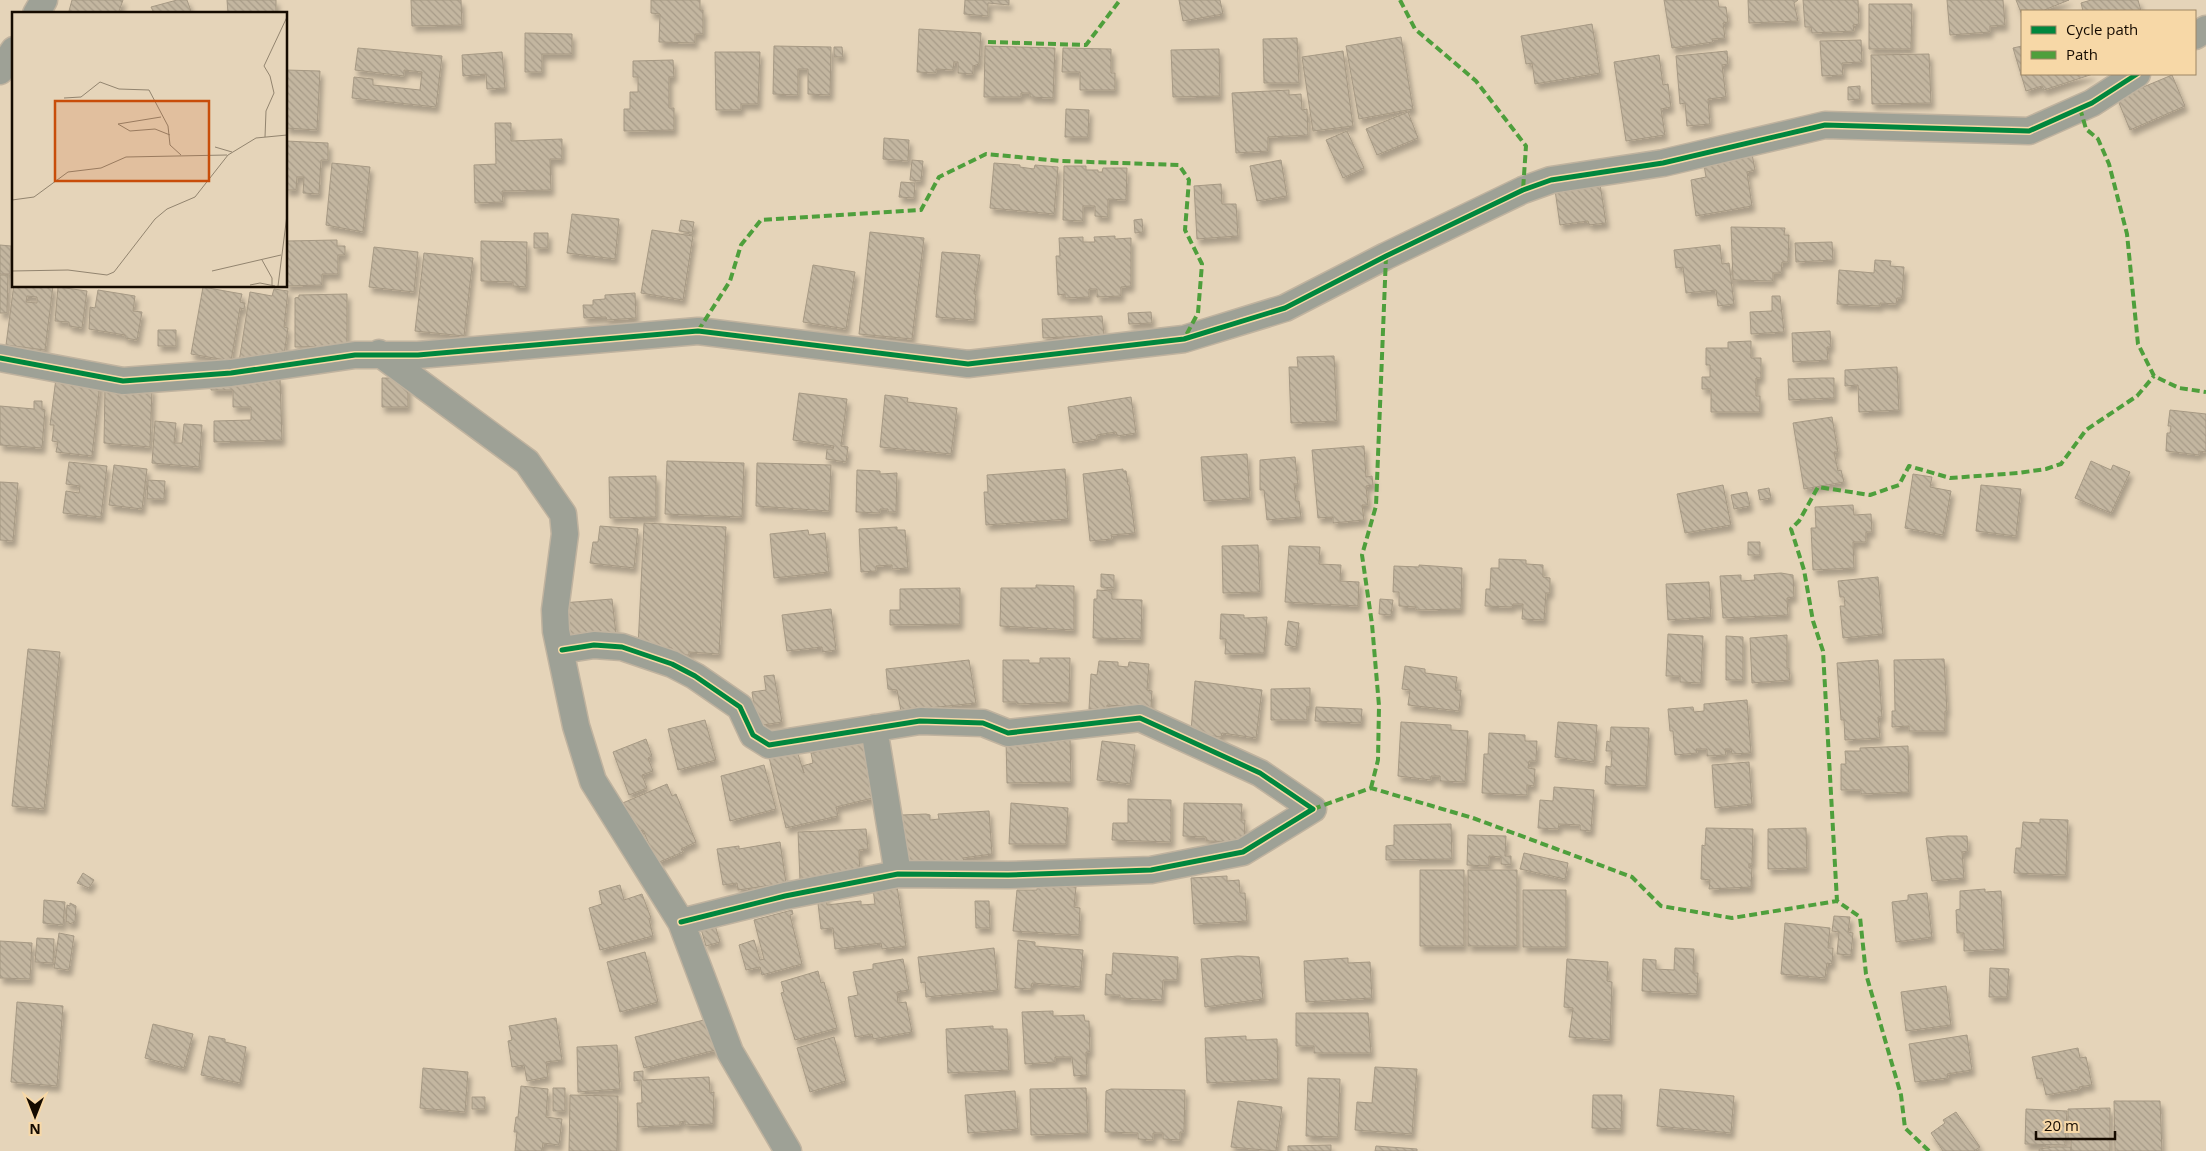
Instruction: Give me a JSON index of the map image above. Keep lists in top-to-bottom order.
{
  "legend": ["Cycle path", "Path"],
  "scale_bar": "20 m",
  "north": "bottom"
}
